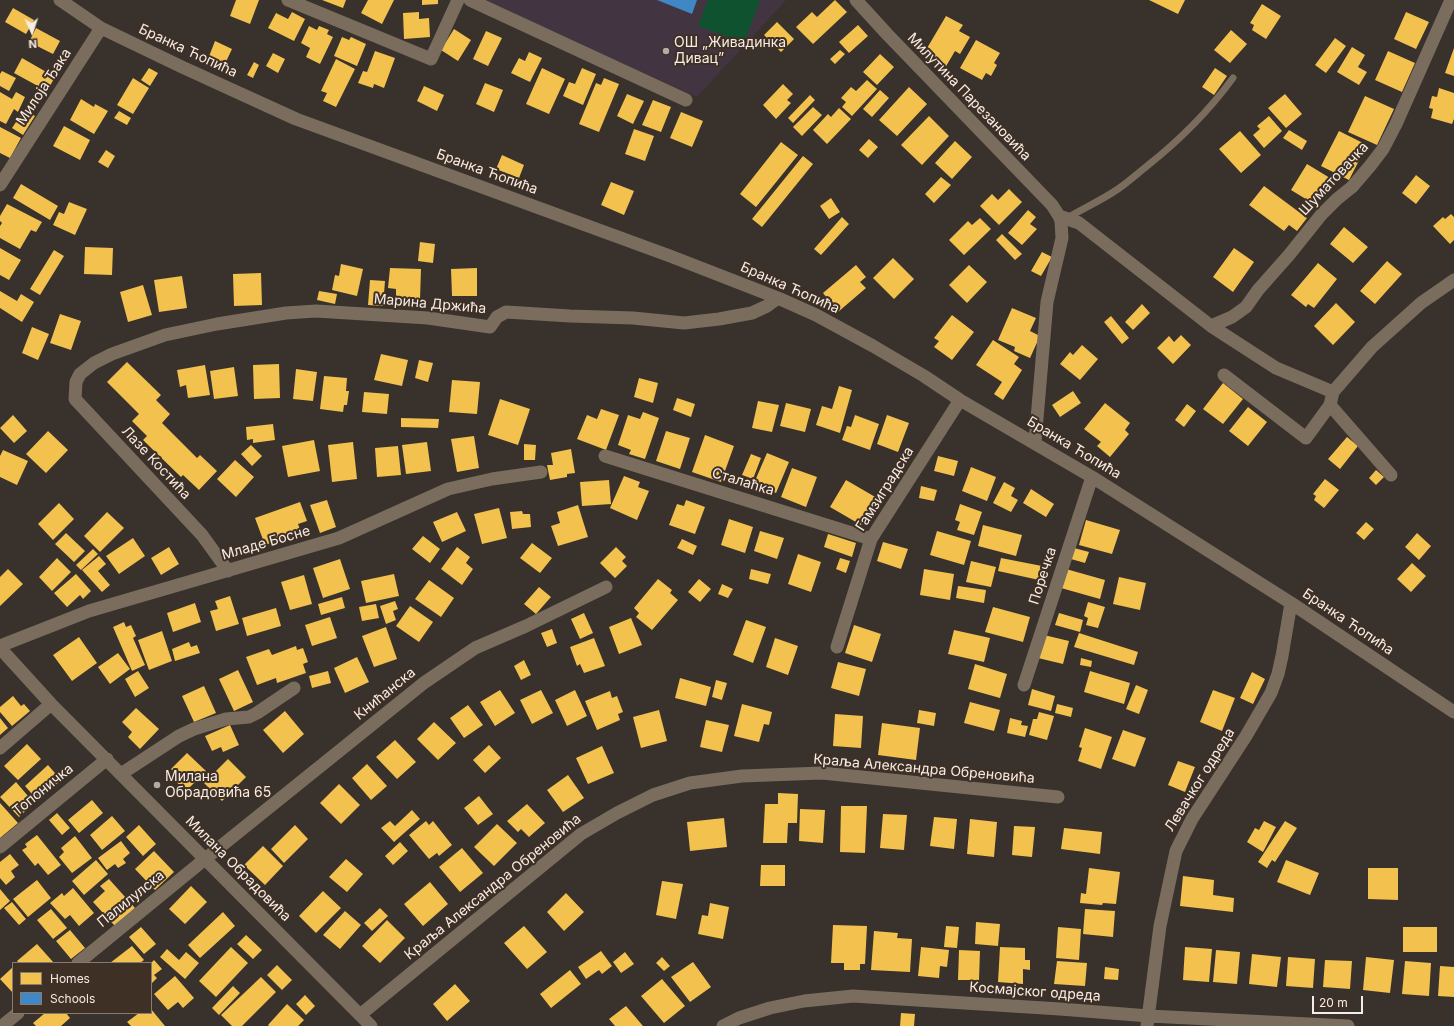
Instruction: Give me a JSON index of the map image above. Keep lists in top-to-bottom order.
{
  "streets": {
    "street": [
      "Бранка Ћопића",
      "Милоја Ђака",
      "Милутина Парезановића",
      "Шуматовачка",
      "Марина Држића",
      "Лазе Костића",
      "Сталаћка",
      "Гамзиградска",
      "Младе Босне",
      "Поречка",
      "Книћанска",
      "Краља Александра Обреновића",
      "Левачког одреда",
      "Топоничка",
      "Милана Обрадовића",
      "Палилулска",
      "Космајског одреда"
    ]
  },
  "crossings": [
    ["Бранка Ћопића", "Милоја Ђака"],
    ["Бранка Ћопића", "Милутина Парезановића"],
    ["Бранка Ћопића", "Марина Држића"],
    ["Бранка Ћопића", "Гамзиградска"],
    ["Бранка Ћопића", "Поречка"],
    ["Бранка Ћопића", "Левачког одреда"],
    ["Милутина Парезановића", "Шуматовачка"],
    ["Марина Држића", "Лазе Костића"],
    ["Лазе Костића", "Младе Босне"],
    ["Сталаћка", "Гамзиградска"],
    ["Младе Босне", "Милана Обрадовића"],
    ["Книћанска", "Милана Обрадовића"],
    ["Книћанска", "Палилулска"],
    ["Краља Александра Обреновића", "Милана Обрадовића"],
    ["Левачког одреда", "Космајског одреда"],
    ["Топоничка", "Милана Обрадовића"],
    ["Милана Обрадовића", "Палилулска"]
  ],
  "places": ["ОШ „Живадинка Дивац”", "Милана Обрадовића 65"],
  "legend": ["Homes", "Schools"],
  "scale_bar": "20 m",
  "north": "bottom"
}
